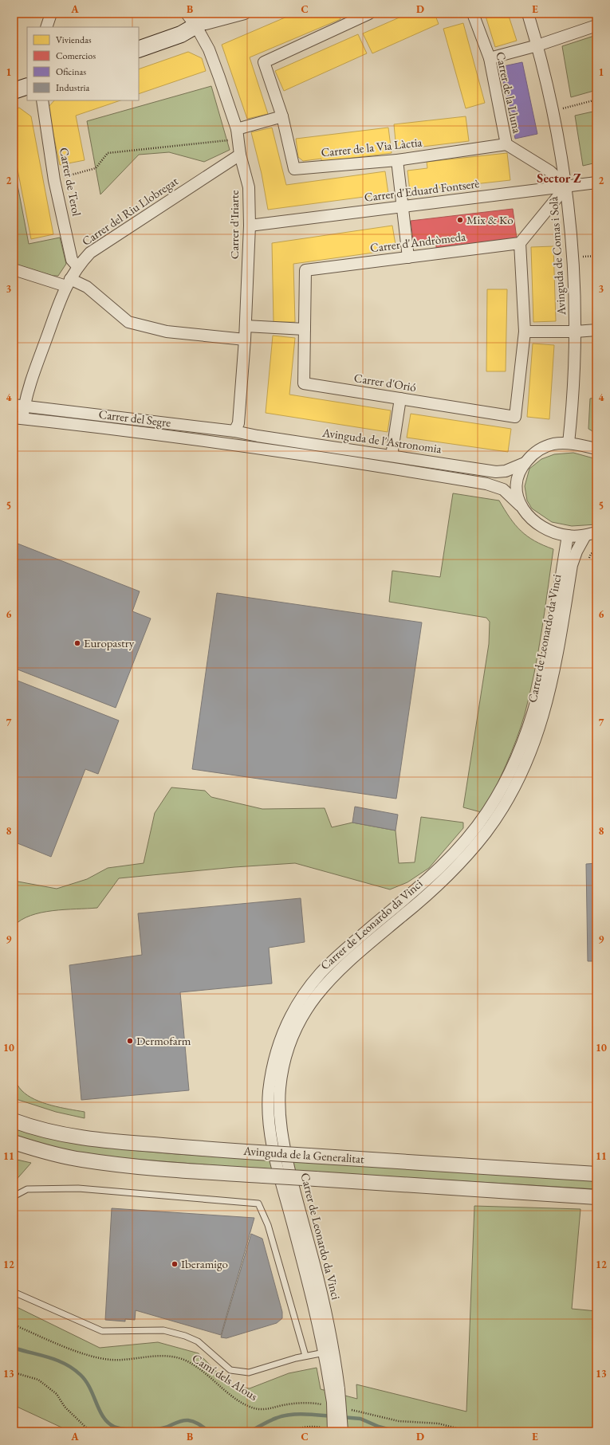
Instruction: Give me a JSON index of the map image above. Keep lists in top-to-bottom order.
{
  "streets": {
    "street": [
      "Carrer de la Lluna",
      "Carrer de la Via Làctia",
      "Carrer de Terol",
      "Carrer d'Eduard Fontserè",
      "Carrer del Riu Llobregat",
      "Carrer d'Iriarte",
      "Carrer d'Andròmeda",
      "Avinguda de Comas i Solà",
      "Carrer d'Orió",
      "Carrer del Segre",
      "Avinguda de l'Astronomia",
      "Carrer de Leonardo da Vinci",
      "Avinguda de la Generalitat"
    ],
    "path": ["Camí dels Alous"]
  },
  "crossings": [
    ["Carrer de la Lluna", "Carrer de la Via Làctia"],
    ["Carrer de la Lluna", "Carrer d'Eduard Fontserè"],
    ["Carrer de la Lluna", "Avinguda de Comas i Solà"],
    ["Carrer de Terol", "Carrer del Riu Llobregat"],
    ["Carrer d'Eduard Fontserè", "Carrer d'Iriarte"],
    ["Carrer d'Eduard Fontserè", "Avinguda de Comas i Solà"],
    ["Carrer del Riu Llobregat", "Carrer d'Iriarte"],
    ["Carrer del Riu Llobregat", "Carrer del Segre"],
    ["Carrer d'Iriarte", "Carrer del Segre"],
    ["Carrer d'Iriarte", "Avinguda de l'Astronomia"],
    ["Carrer d'Andròmeda", "Carrer d'Orió"],
    ["Carrer del Segre", "Avinguda de l'Astronomia"]
  ],
  "districts": ["Sector Z"],
  "places": [
    "Mix & Ko",
    "Europastry",
    "Dermofarm",
    "Iberamigo"
  ],
  "legend": [
    "Viviendas",
    "Comercios",
    "Oficinas",
    "Industria"
  ],
  "grid": {
    "columns": [
      "A",
      "B",
      "C",
      "D",
      "E"
    ],
    "rows": [
      "1",
      "2",
      "3",
      "4",
      "5",
      "6",
      "7",
      "8",
      "9",
      "10",
      "11",
      "12",
      "13"
    ]
  }
}
